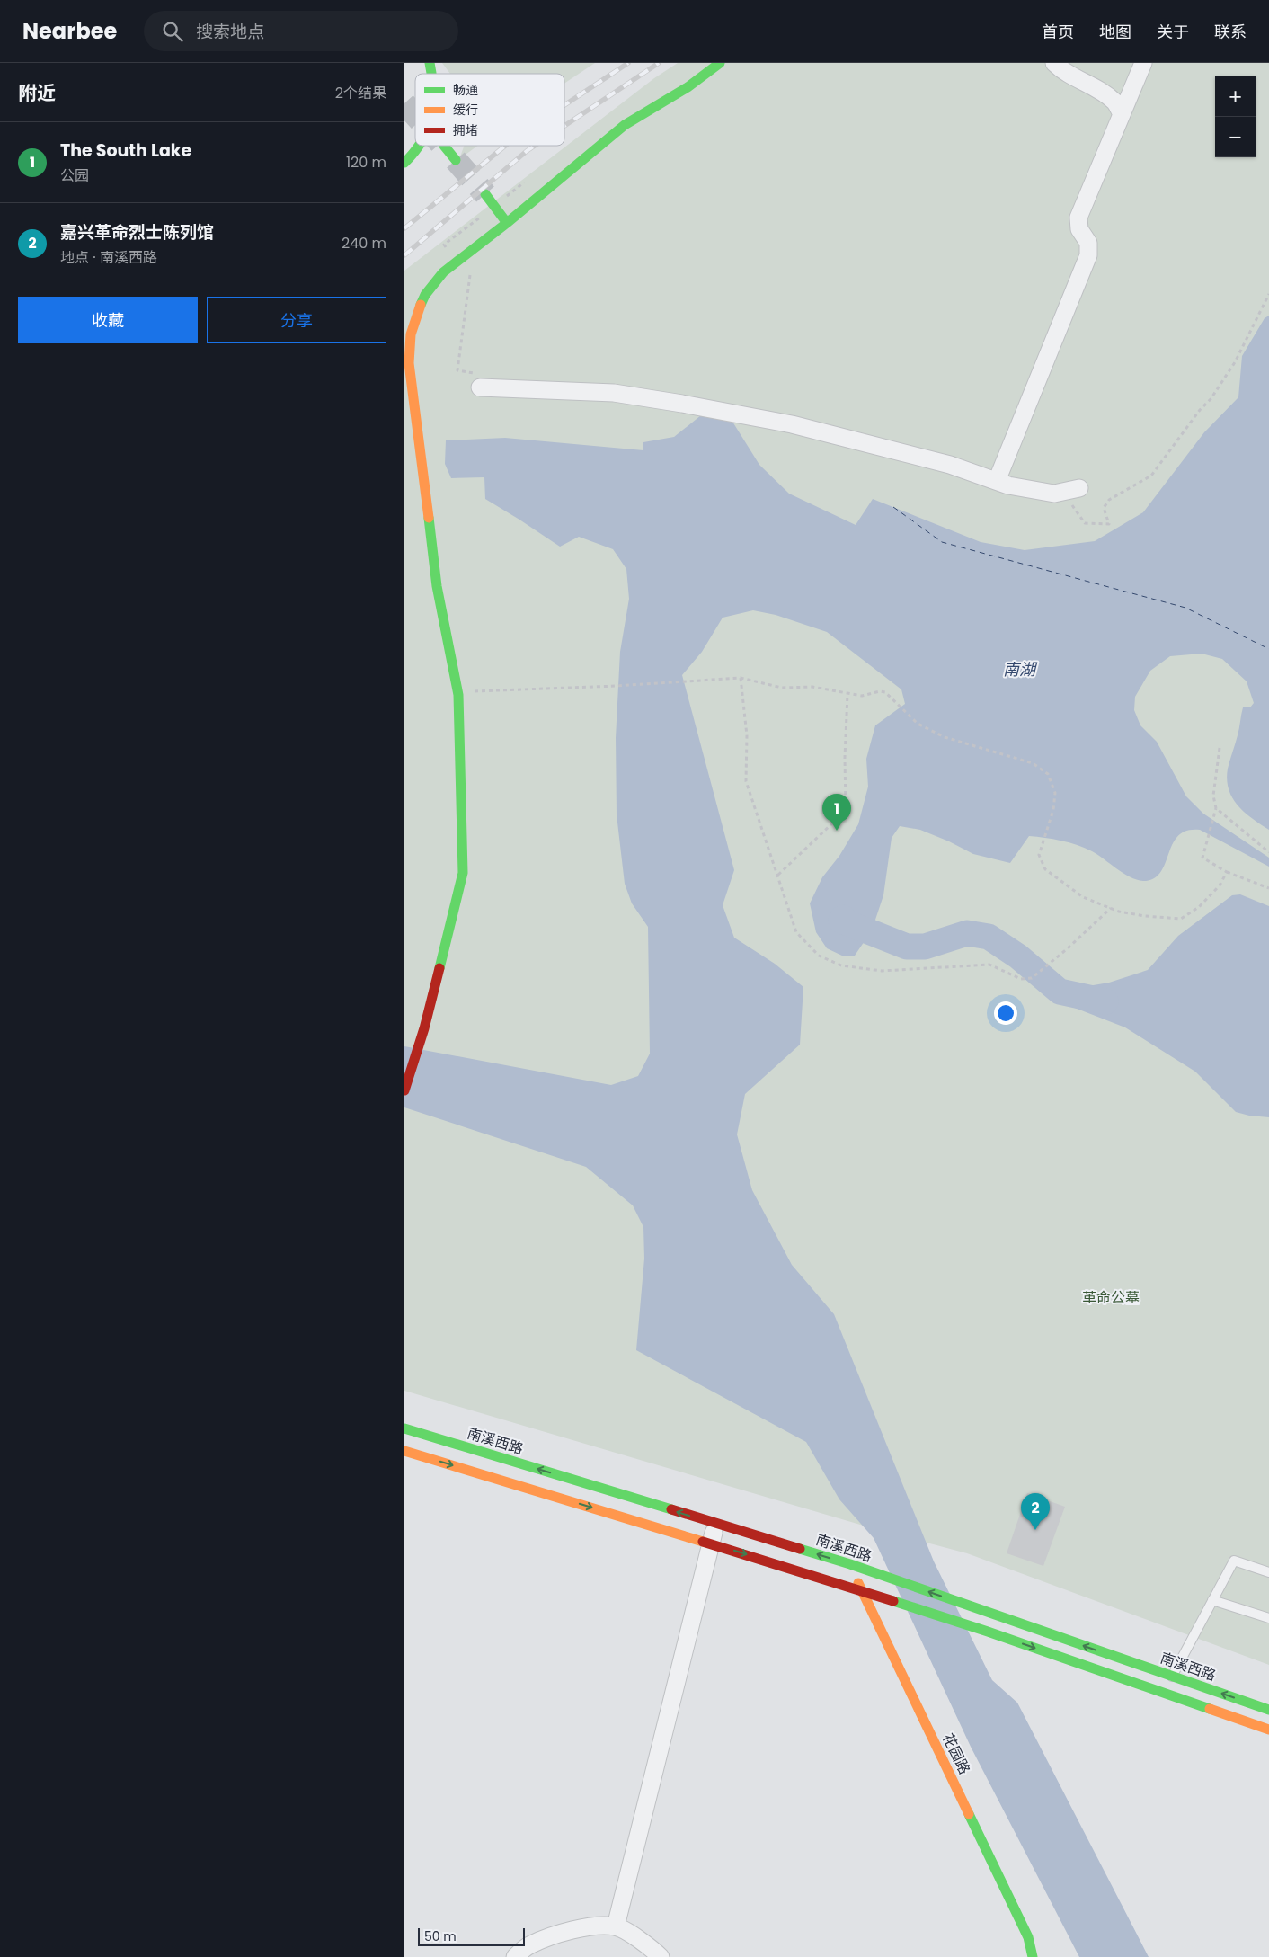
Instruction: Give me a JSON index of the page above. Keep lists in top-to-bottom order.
{
  "streets": {
    "main road": ["南溪西路", "花园路"]
  },
  "crossings": [
    ["南溪西路", "花园路"]
  ],
  "water": ["南湖"],
  "parks": ["革命公墓"],
  "legend": ["畅通", "缓行", "拥堵"],
  "scale_bar": "50 m",
  "page": {
    "header": "Nearbee",
    "search": "搜索地点",
    "nav": [
      "首页",
      "地图",
      "关于",
      "联系"
    ],
    "heading": ["附近", "2个结果"],
    "map_buttons": ["+", "−"],
    "list": [
      {
        "mark": "1",
        "name": "The South Lake",
        "note": "公园",
        "value": "120 m"
      },
      {
        "mark": "2",
        "name": "嘉兴革命烈士陈列馆",
        "note": "地点 · 南溪西路",
        "value": "240 m"
      }
    ],
    "buttons": ["收藏", "分享"],
    "pins": ["1", "2"],
    "scale": "50 m"
  }
}
